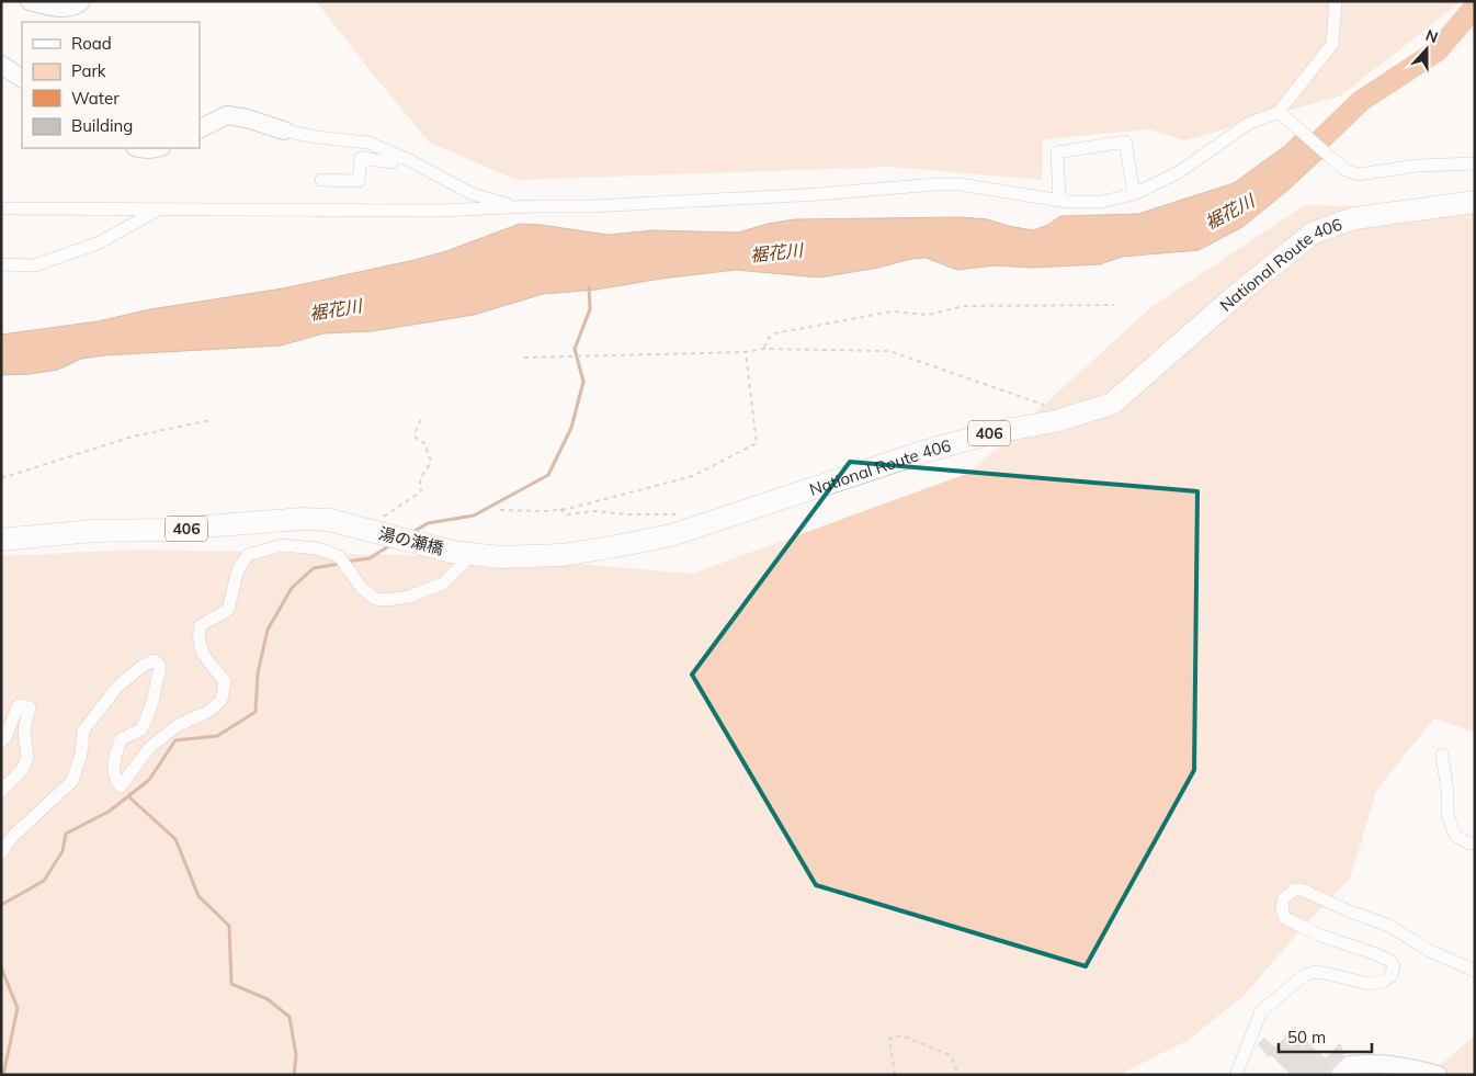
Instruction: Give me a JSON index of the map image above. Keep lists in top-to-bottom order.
{
  "streets": {
    "highway": ["National Route 406", "406", "湯の瀬橋"]
  },
  "crossings": [
    ["National Route 406", "湯の瀬橋"],
    ["406", "湯の瀬橋"]
  ],
  "water": ["裾花川"],
  "legend": [
    "Road",
    "Park",
    "Water",
    "Building"
  ],
  "scale_bar": "50 m",
  "north": "top"
}
